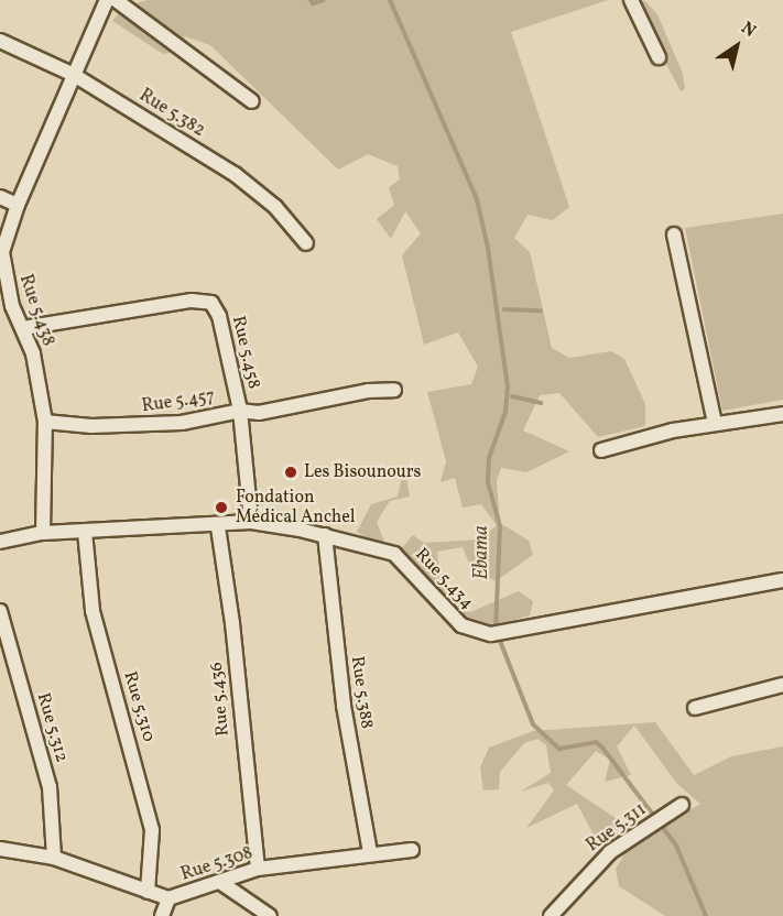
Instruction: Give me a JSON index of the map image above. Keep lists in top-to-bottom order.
{
  "streets": {
    "street": [
      "Rue 5.382",
      "Rue 5.438",
      "Rue 5.458",
      "Rue 5.457",
      "Rue 5.434",
      "Rue 5.388",
      "Rue 5.436",
      "Rue 5.310",
      "Rue 5.312",
      "Rue 5.311",
      "Rue 5.308"
    ]
  },
  "crossings": [
    ["Rue 5.382", "Rue 5.438"],
    ["Rue 5.438", "Rue 5.458"],
    ["Rue 5.438", "Rue 5.457"],
    ["Rue 5.438", "Rue 5.434"],
    ["Rue 5.458", "Rue 5.457"],
    ["Rue 5.458", "Rue 5.434"],
    ["Rue 5.434", "Rue 5.388"],
    ["Rue 5.434", "Rue 5.436"],
    ["Rue 5.434", "Rue 5.310"],
    ["Rue 5.388", "Rue 5.308"],
    ["Rue 5.436", "Rue 5.308"],
    ["Rue 5.310", "Rue 5.308"],
    ["Rue 5.312", "Rue 5.308"]
  ],
  "water": ["Ebama"],
  "places": ["Les Bisounours", "Fondation Médical Anchel"],
  "north": "top right"
}
